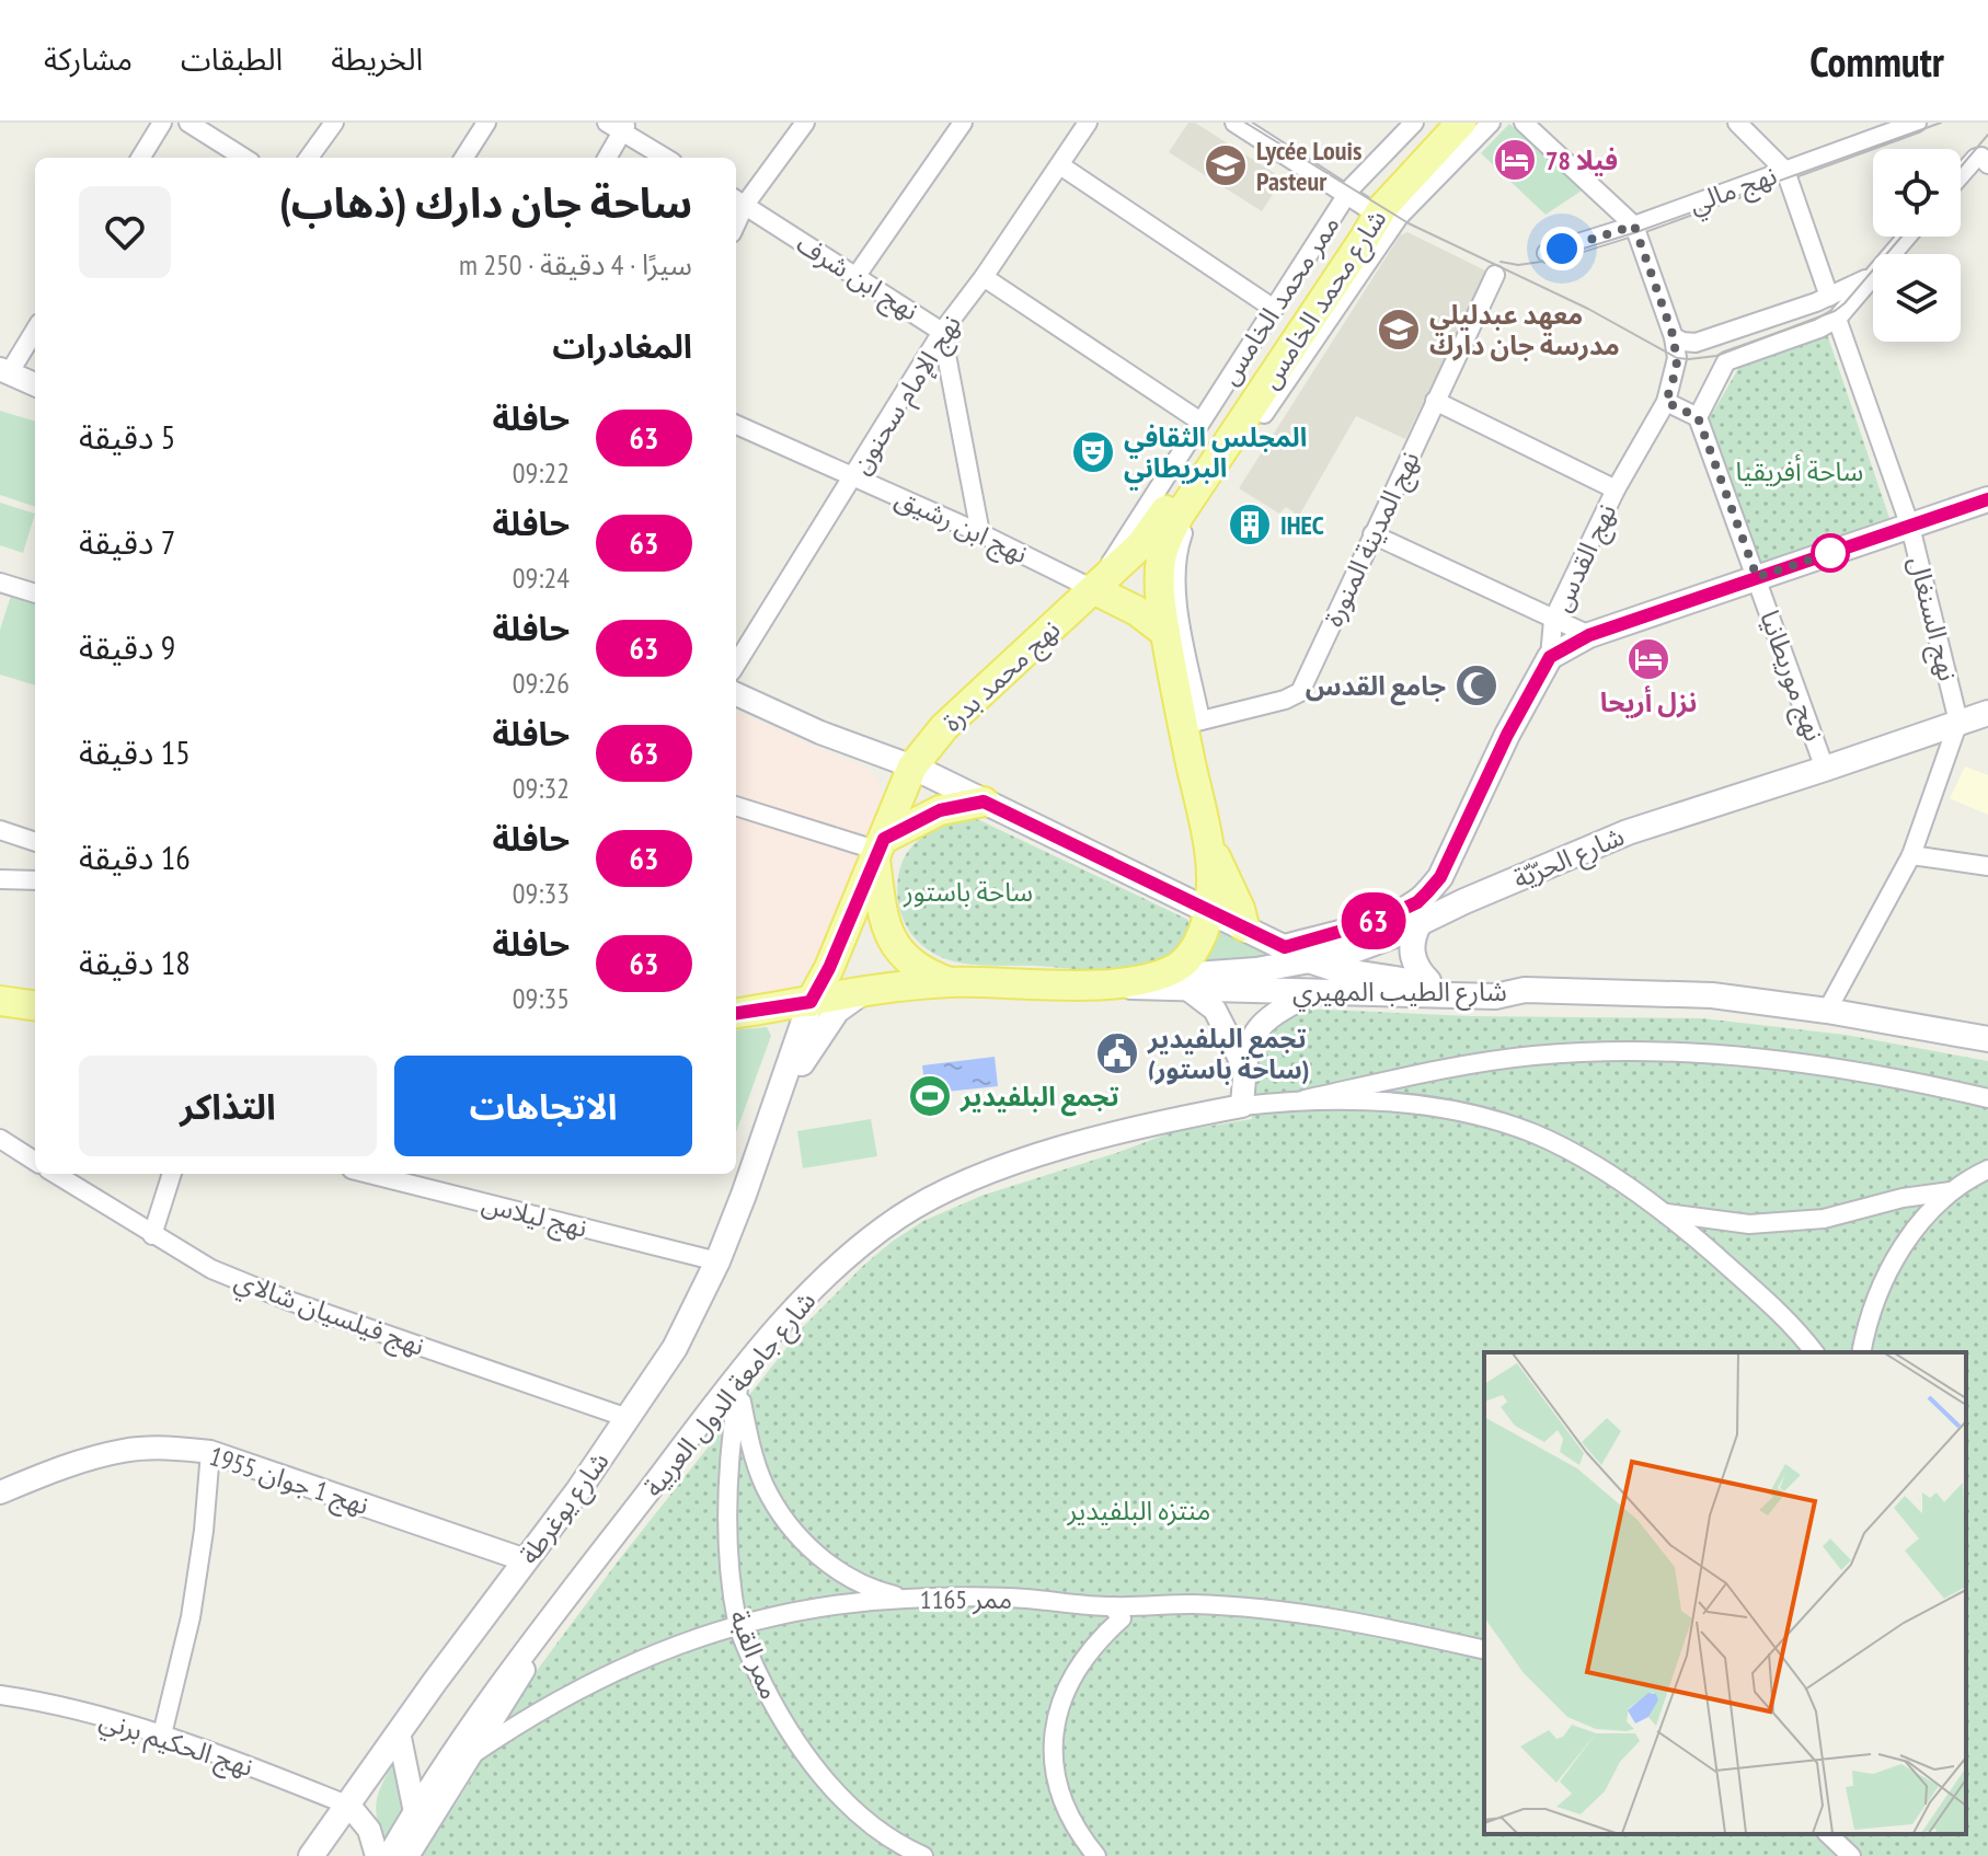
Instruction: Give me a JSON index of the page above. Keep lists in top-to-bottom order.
{
  "streets": {
    "main road": [
      "شارع محمد الخامس",
      "نهج القدس",
      "نهج محمد بدرة",
      "شارع الحرّيّة",
      "شارع الطيب المهيري",
      "شارع يوغرطة"
    ],
    "street": [
      "نهج مالي",
      "نهج ابن شرف",
      "ممر محمد الخامس",
      "نهج الإمام سحنون",
      "نهج ابن رشيق",
      "نهج المدينة المنورة",
      "نهج السنغال",
      "نهج موريطانيا",
      "نهج ليلاس",
      "نهج فيلسيان شالاي",
      "شارع جامعة الدول العربية",
      "نهج 1 جوان 1955",
      "ممر 1165",
      "ممر القبة",
      "نهج الحكيم برني"
    ]
  },
  "crossings": [
    ["نهج ابن شرف", "نهج الإمام سحنون"],
    ["نهج ابن شرف", "نهج ابن رشيق"],
    ["شارع محمد الخامس", "ممر محمد الخامس"],
    ["شارع محمد الخامس", "نهج ابن رشيق"],
    ["شارع محمد الخامس", "نهج المدينة المنورة"],
    ["شارع محمد الخامس", "نهج محمد بدرة"],
    ["ممر محمد الخامس", "نهج ابن رشيق"],
    ["ممر محمد الخامس", "نهج المدينة المنورة"],
    ["ممر محمد الخامس", "نهج محمد بدرة"],
    ["نهج الإمام سحنون", "نهج ابن رشيق"],
    ["نهج ابن رشيق", "نهج محمد بدرة"],
    ["نهج السنغال", "شارع الحرّيّة"],
    ["نهج محمد بدرة", "شارع الطيب المهيري"],
    ["نهج محمد بدرة", "شارع يوغرطة"],
    ["نهج موريطانيا", "شارع الحرّيّة"],
    ["شارع الطيب المهيري", "شارع يوغرطة"],
    ["نهج ليلاس", "شارع يوغرطة"],
    ["نهج فيلسيان شالاي", "شارع يوغرطة"],
    ["شارع جامعة الدول العربية", "ممر 1165"],
    ["شارع جامعة الدول العربية", "ممر القبة"],
    ["نهج 1 جوان 1955", "شارع يوغرطة"],
    ["شارع يوغرطة", "نهج الحكيم برني"],
    ["ممر 1165", "ممر القبة"]
  ],
  "parks": ["ساحة أفريقيا", "ساحة باستور", "منتزه البلفيدير"],
  "places": {
    "hotel": ["فيلا 78", "نزل أريحا"],
    "school or university": ["Lycée Louis Pasteur", "معهد عبدليلي مدرسة جان دارك"],
    "theatre": ["المجلس الثقافي البريطاني"],
    "building": ["IHEC"],
    "mosque": ["جامع القدس"],
    "public building": ["تجمع البلفيدير (ساحة باستور)"],
    "sports": ["تجمع البلفيدير"]
  },
  "lines": ["bus line 63"],
  "page": {
    "header": "Commutr",
    "nav": ["الخريطة", "الطبقات", "مشاركة"],
    "on_map": "63",
    "heading": [
      ["ساحة جان دارك (ذهاب)", "سيرًا · 4 دقيقة · 250 m"],
      "المغادرات"
    ],
    "list": [
      {
        "mark": "63",
        "name": "حافلة",
        "note": "09:22",
        "value": "5 دقيقة"
      },
      {
        "mark": "63",
        "name": "حافلة",
        "note": "09:24",
        "value": "7 دقيقة"
      },
      {
        "mark": "63",
        "name": "حافلة",
        "note": "09:26",
        "value": "9 دقيقة"
      },
      {
        "mark": "63",
        "name": "حافلة",
        "note": "09:32",
        "value": "15 دقيقة"
      },
      {
        "mark": "63",
        "name": "حافلة",
        "note": "09:33",
        "value": "16 دقيقة"
      },
      {
        "mark": "63",
        "name": "حافلة",
        "note": "09:35",
        "value": "18 دقيقة"
      }
    ],
    "buttons": ["الاتجاهات", "التذاكر"]
  }
}
